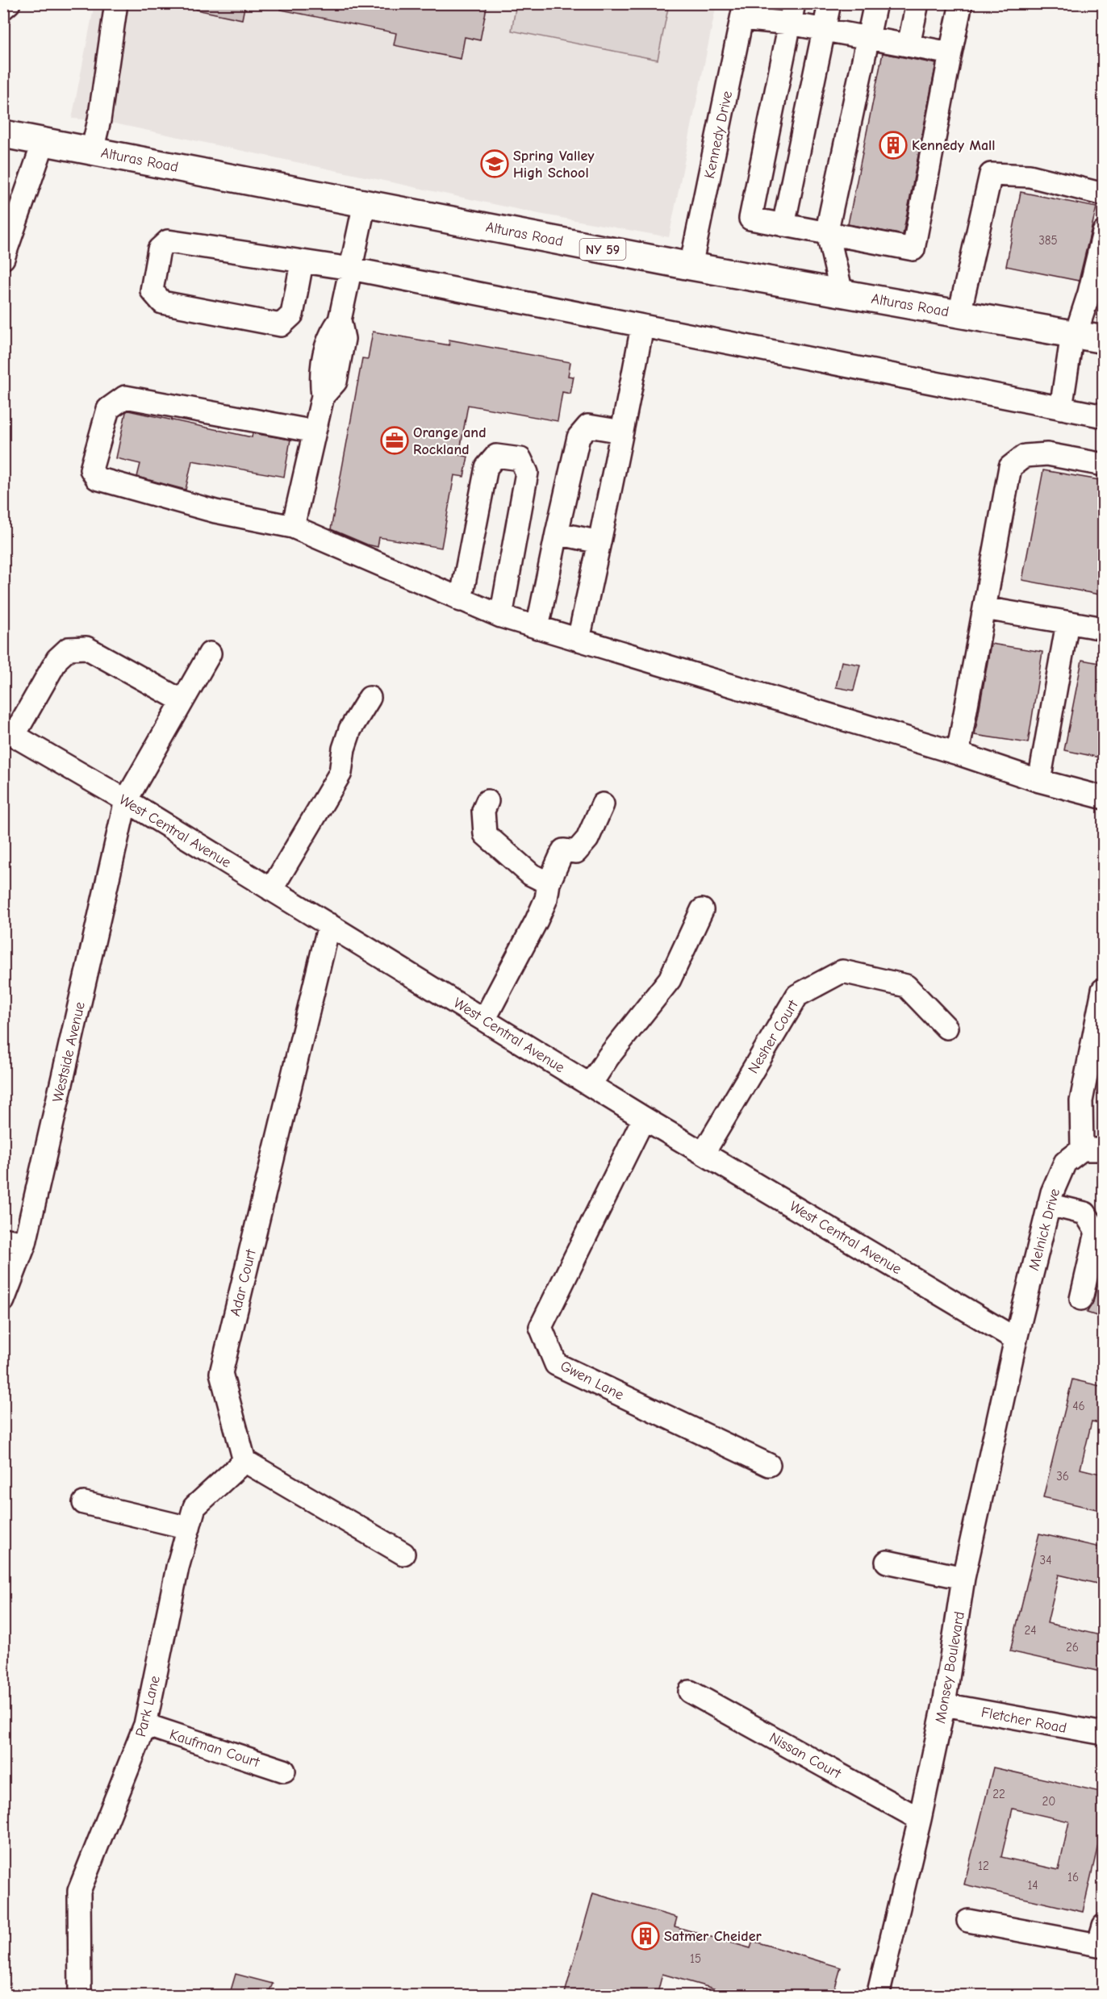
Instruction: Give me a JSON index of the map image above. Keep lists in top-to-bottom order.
{
  "streets": {
    "main road": ["Alturas Road", "NY 59"],
    "street": [
      "Kennedy Drive",
      "West Central Avenue",
      "Nesher Court",
      "Westside Avenue",
      "Melnick Drive",
      "Adar Court",
      "Gwen Lane",
      "Monsey Boulevard",
      "Park Lane",
      "Fletcher Road",
      "Kaufman Court",
      "Nissan Court"
    ]
  },
  "crossings": [
    ["Kennedy Drive", "Alturas Road"],
    ["West Central Avenue", "Nesher Court"],
    ["West Central Avenue", "Westside Avenue"],
    ["West Central Avenue", "Melnick Drive"],
    ["West Central Avenue", "Adar Court"],
    ["West Central Avenue", "Gwen Lane"],
    ["West Central Avenue", "Monsey Boulevard"],
    ["Melnick Drive", "Monsey Boulevard"],
    ["Adar Court", "Park Lane"],
    ["Monsey Boulevard", "Fletcher Road"],
    ["Monsey Boulevard", "Nissan Court"],
    ["Park Lane", "Kaufman Court"]
  ],
  "places": {
    "building": ["Kennedy Mall", "Satmer Cheider"],
    "school or university": ["Spring Valley High School"],
    "office": ["Orange and Rockland"]
  },
  "house_numbers": [
    "385",
    "46",
    "36",
    "34",
    "24",
    "26",
    "22",
    "20",
    "12",
    "16",
    "14",
    "15"
  ]
}
